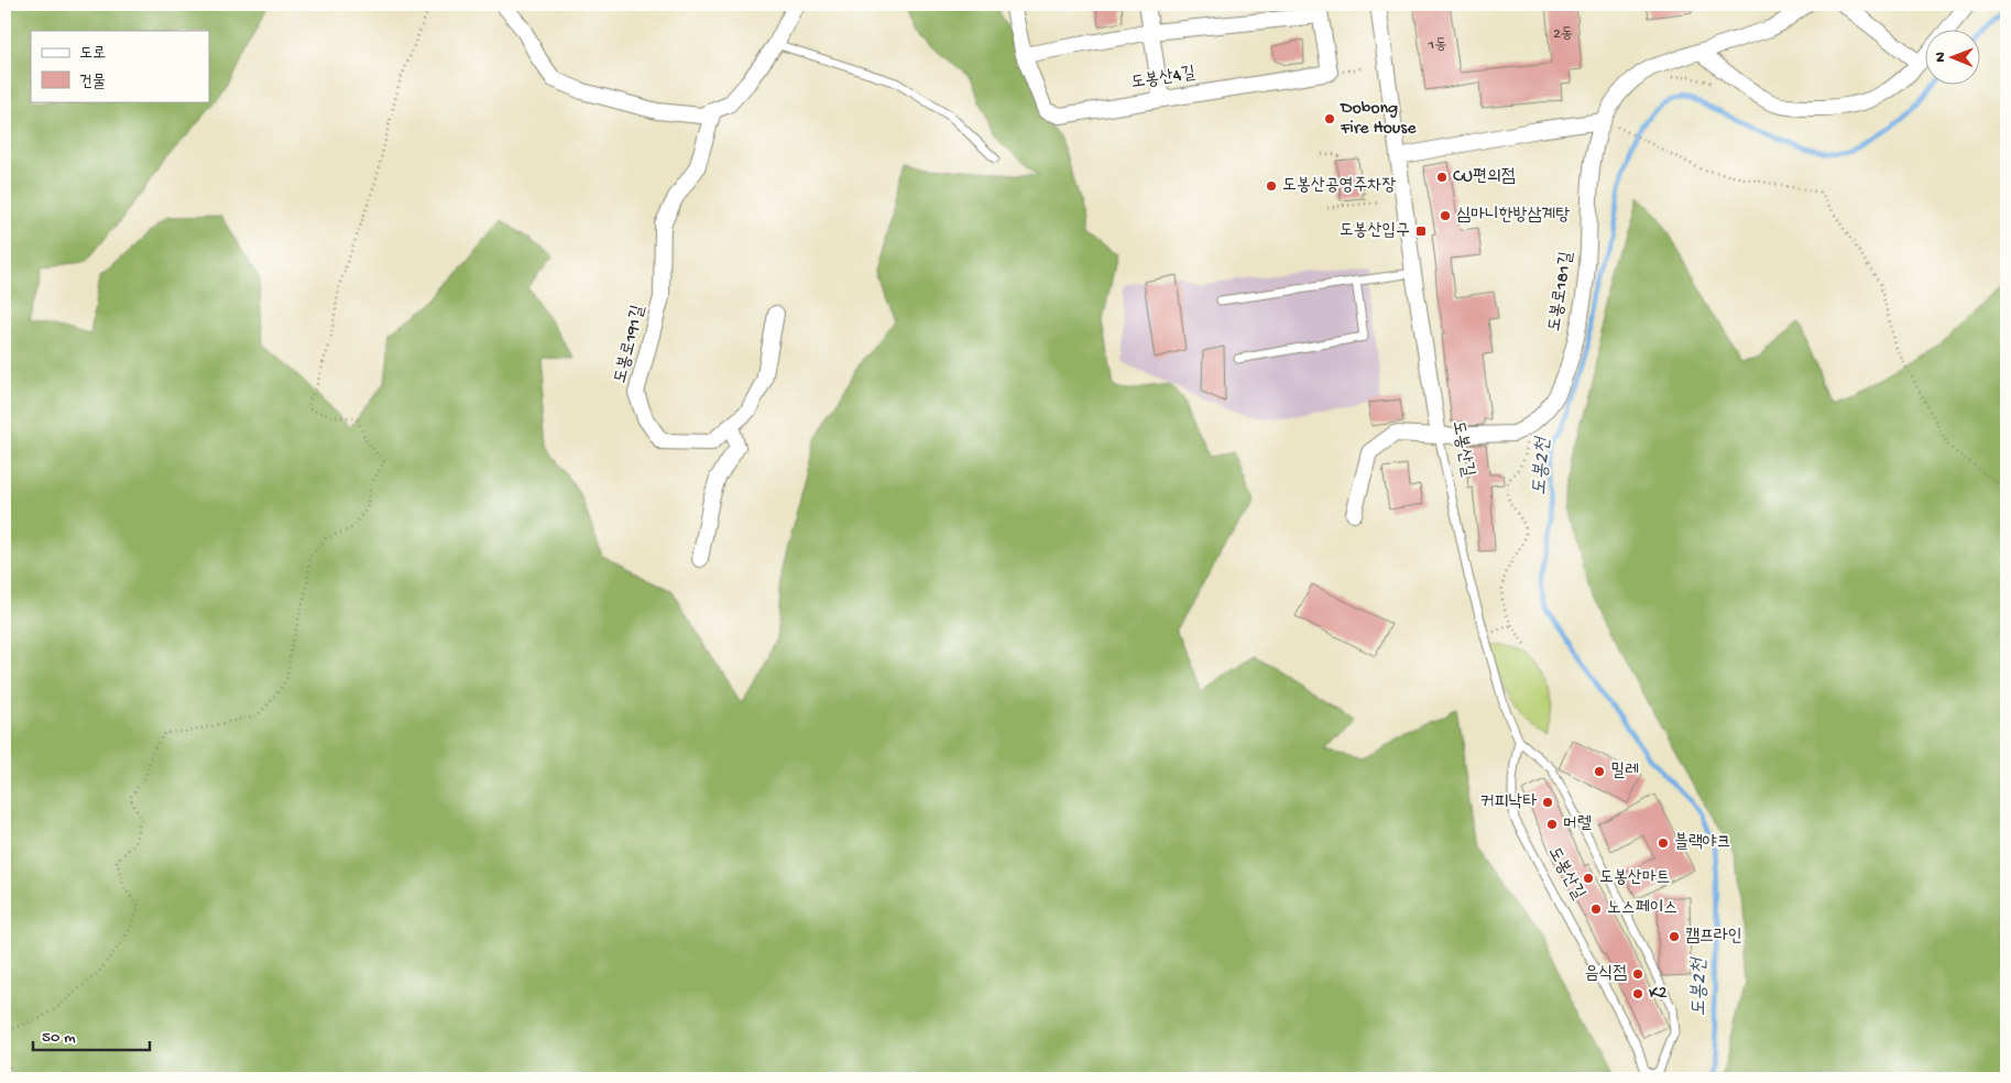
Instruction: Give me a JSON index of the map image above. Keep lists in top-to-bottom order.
{
  "streets": {
    "street": [
      "도봉산4길",
      "도봉로181길",
      "도봉로191길",
      "도봉산길"
    ]
  },
  "crossings": [
    ["도봉로181길", "도봉산길"]
  ],
  "water": ["도봉2천"],
  "places": {
    "other": [
      "Dobong Fire House",
      "CU편의점",
      "도봉산공영주차장",
      "심마니한방삼계탕",
      "밀레",
      "커피낙타",
      "머렐",
      "블랙야크",
      "도봉산마트",
      "노스페이스",
      "캠프라인",
      "음식점",
      "K2"
    ],
    "transit": ["도봉산입구"]
  },
  "house_numbers": ["2동", "1동"],
  "legend": ["도로", "건물"],
  "scale_bar": "50 m",
  "north": "left"
}
